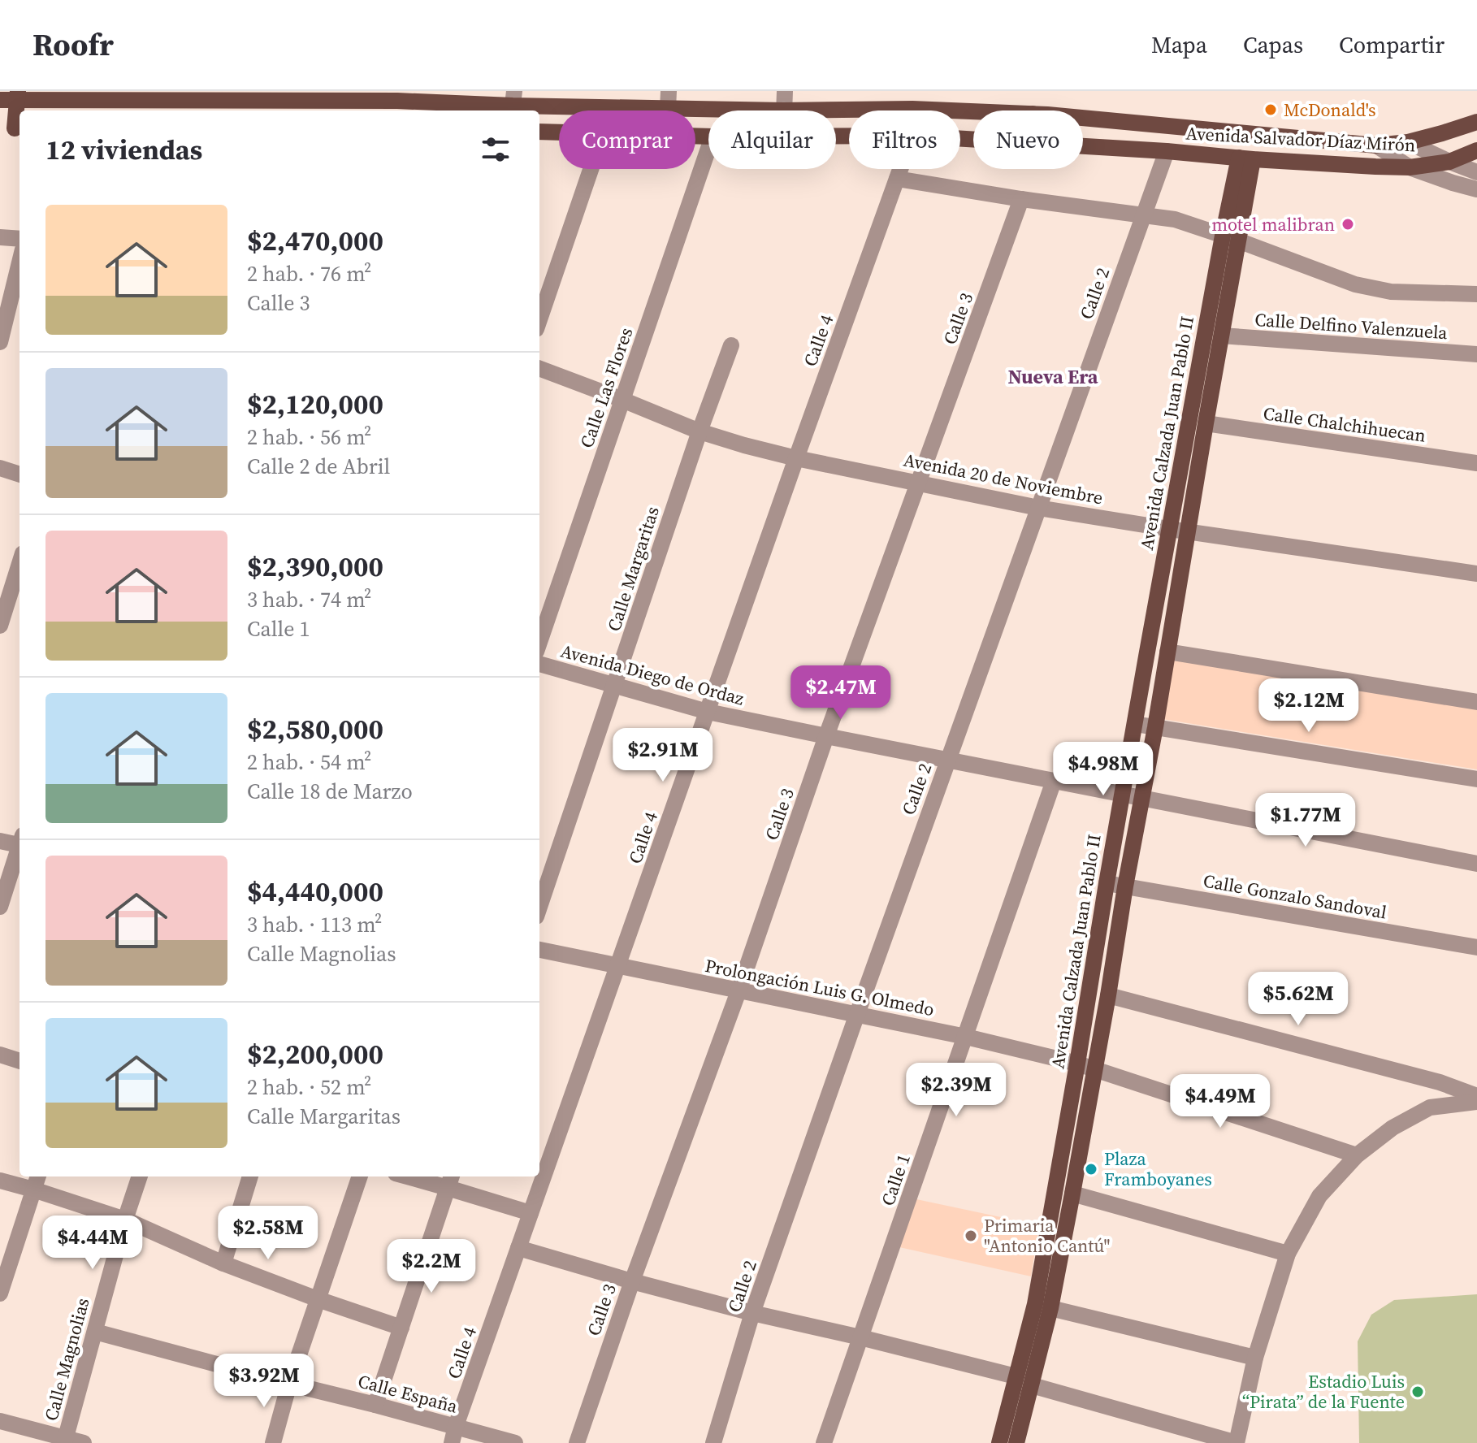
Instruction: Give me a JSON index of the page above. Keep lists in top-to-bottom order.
{
  "streets": {
    "main road": ["Avenida Salvador Díaz Mirón", "Avenida Calzada Juan Pablo II"],
    "street": [
      "Calle 2",
      "Calle 3",
      "Calle Delfino Valenzuela",
      "Calle 4",
      "Calle Las Flores",
      "Calle Chalchihuecan",
      "Avenida 20 de Noviembre",
      "Calle Margaritas",
      "Avenida Diego de Ordaz",
      "Calle Gonzalo Sandoval",
      "Prolongación Luis G. Olmedo",
      "Calle 1",
      "Calle Magnolias",
      "Calle España"
    ]
  },
  "crossings": [
    ["Avenida Salvador Díaz Mirón", "Calle 2"],
    ["Avenida Salvador Díaz Mirón", "Avenida Calzada Juan Pablo II"],
    ["Calle 2", "Avenida 20 de Noviembre"],
    ["Calle 2", "Avenida Diego de Ordaz"],
    ["Calle 2", "Prolongación Luis G. Olmedo"],
    ["Calle 3", "Avenida 20 de Noviembre"],
    ["Calle 3", "Avenida Diego de Ordaz"],
    ["Calle 3", "Prolongación Luis G. Olmedo"],
    ["Calle Delfino Valenzuela", "Avenida Calzada Juan Pablo II"],
    ["Calle 4", "Avenida 20 de Noviembre"],
    ["Calle 4", "Avenida Diego de Ordaz"],
    ["Calle 4", "Prolongación Luis G. Olmedo"],
    ["Calle 4", "Calle España"],
    ["Calle Las Flores", "Avenida 20 de Noviembre"],
    ["Calle Chalchihuecan", "Avenida Calzada Juan Pablo II"],
    ["Avenida Calzada Juan Pablo II", "Avenida 20 de Noviembre"],
    ["Avenida Calzada Juan Pablo II", "Avenida Diego de Ordaz"],
    ["Avenida Calzada Juan Pablo II", "Calle Gonzalo Sandoval"],
    ["Avenida Calzada Juan Pablo II", "Prolongación Luis G. Olmedo"],
    ["Avenida 20 de Noviembre", "Calle Margaritas"],
    ["Calle Margaritas", "Avenida Diego de Ordaz"],
    ["Avenida Diego de Ordaz", "Calle 1"],
    ["Prolongación Luis G. Olmedo", "Calle 1"],
    ["Calle Magnolias", "Calle España"]
  ],
  "districts": ["Nueva Era"],
  "places": [
    "McDonald's",
    "motel malibran",
    "Plaza Framboyanes",
    "Primaria \"Antonio Cantú\"",
    "Estadio Luis “Pirata” de la Fuente"
  ],
  "page": {
    "header": "Roofr",
    "nav": ["Mapa", "Capas", "Compartir"],
    "chip": [
      "Comprar",
      "Alquilar",
      "Filtros",
      "Nuevo"
    ],
    "heading": "12 viviendas",
    "list": [
      {
        "name": "$2,470,000",
        "note": "2 hab. · 76 m² · Calle 3"
      },
      {
        "name": "$2,120,000",
        "note": "2 hab. · 56 m² · Calle 2 de Abril"
      },
      {
        "name": "$2,390,000",
        "note": "3 hab. · 74 m² · Calle 1"
      },
      {
        "name": "$2,580,000",
        "note": "2 hab. · 54 m² · Calle 18 de Marzo"
      },
      {
        "name": "$4,440,000",
        "note": "3 hab. · 113 m² · Calle Magnolias"
      },
      {
        "name": "$2,200,000",
        "note": "2 hab. · 52 m² · Calle Margaritas"
      }
    ],
    "price": [
      "$2.47M",
      "$2.12M",
      "$2.91M",
      "$4.98M",
      "$1.77M",
      "$5.62M",
      "$2.39M",
      "$4.49M",
      "$2.58M",
      "$4.44M",
      "$2.2M",
      "$3.92M"
    ]
  }
}
